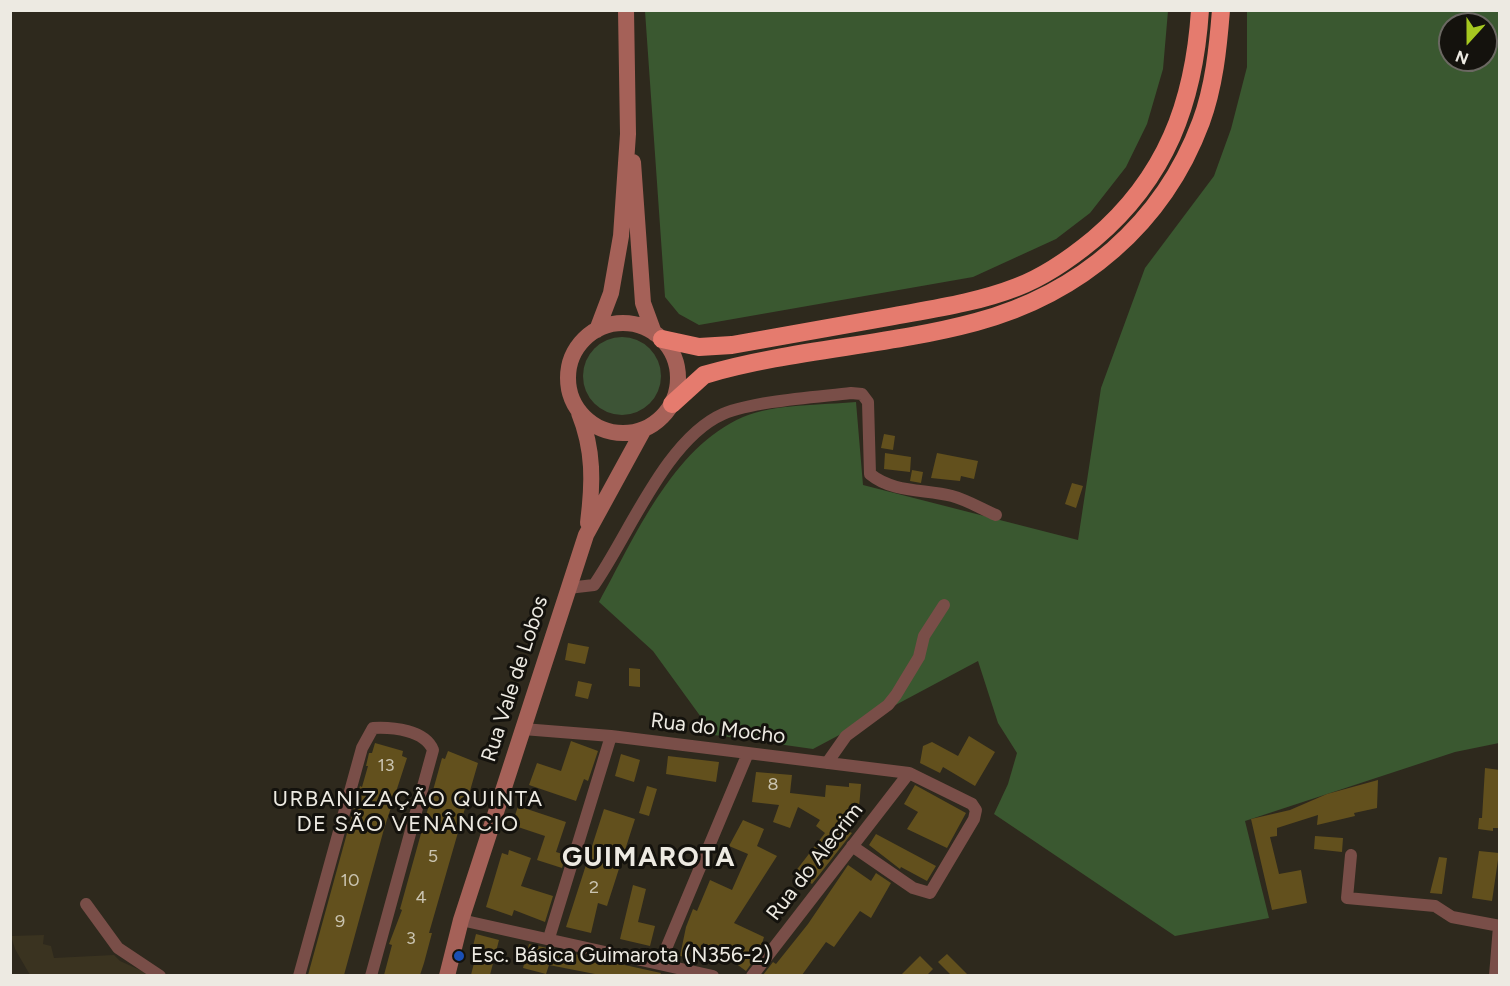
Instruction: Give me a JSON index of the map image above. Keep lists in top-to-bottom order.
{
  "streets": {
    "main road": ["Rua Vale de Lobos"],
    "street": ["Rua do Mocho", "Rua do Alecrim"]
  },
  "crossings": [
    ["Rua Vale de Lobos", "Rua do Mocho"],
    ["Rua do Mocho", "Rua do Alecrim"]
  ],
  "districts": ["URBANIZAÇÃO QUINTA DE SÃO VENÂNCIO", "GUIMAROTA"],
  "places": ["Esc. Básica Guimarota (N356-2)"],
  "house_numbers": [
    "13",
    "8",
    "5",
    "10",
    "2",
    "4",
    "9",
    "3"
  ],
  "north": "bottom"
}
